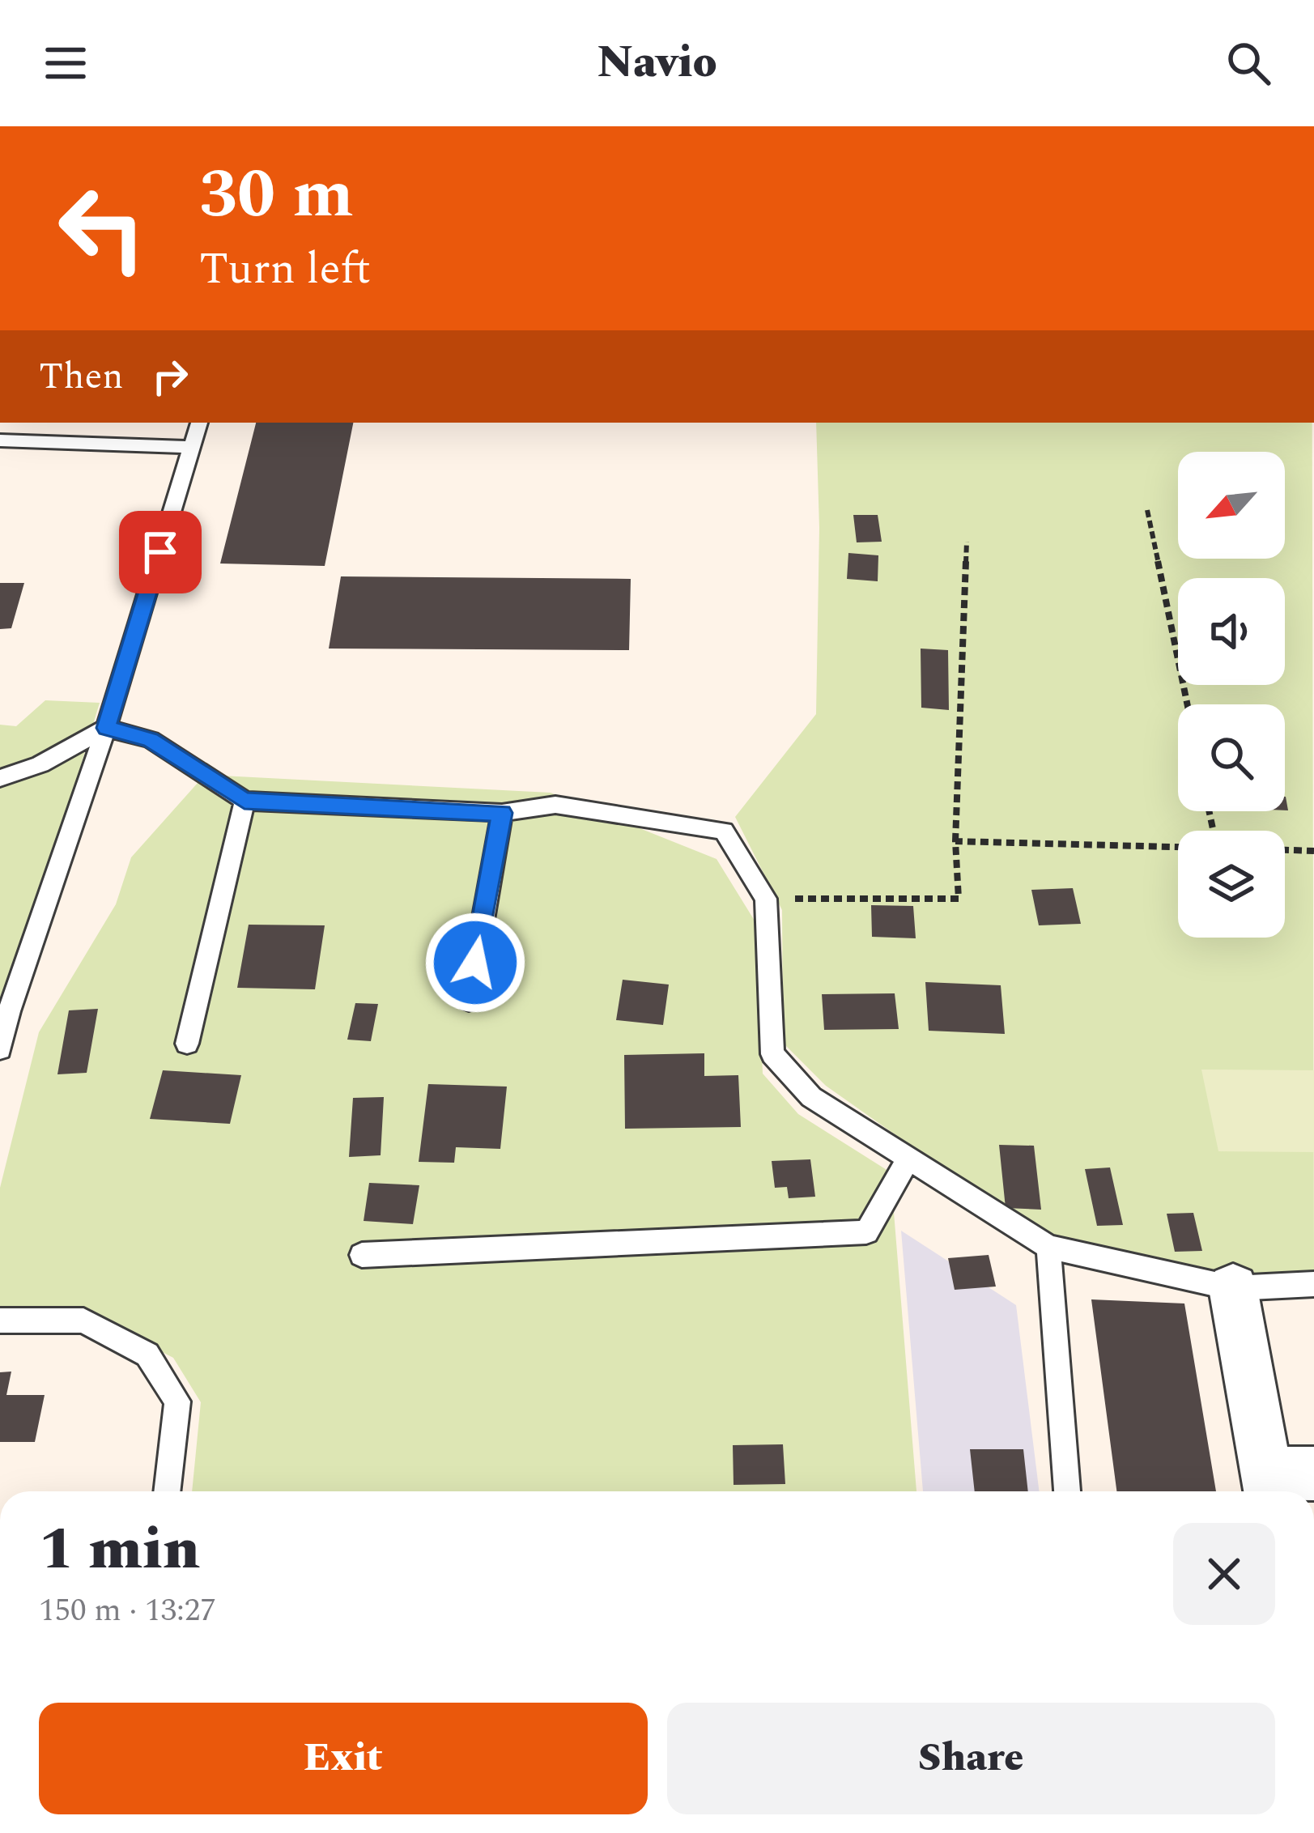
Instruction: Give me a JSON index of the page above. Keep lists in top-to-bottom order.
{
  "north": "bottom left",
  "page": {
    "header": "Navio",
    "turn": ["30 m", "Turn left"],
    "then": "Then",
    "heading": ["1 min", "150 m · 13:27"],
    "buttons": ["Exit", "Share"]
  }
}
